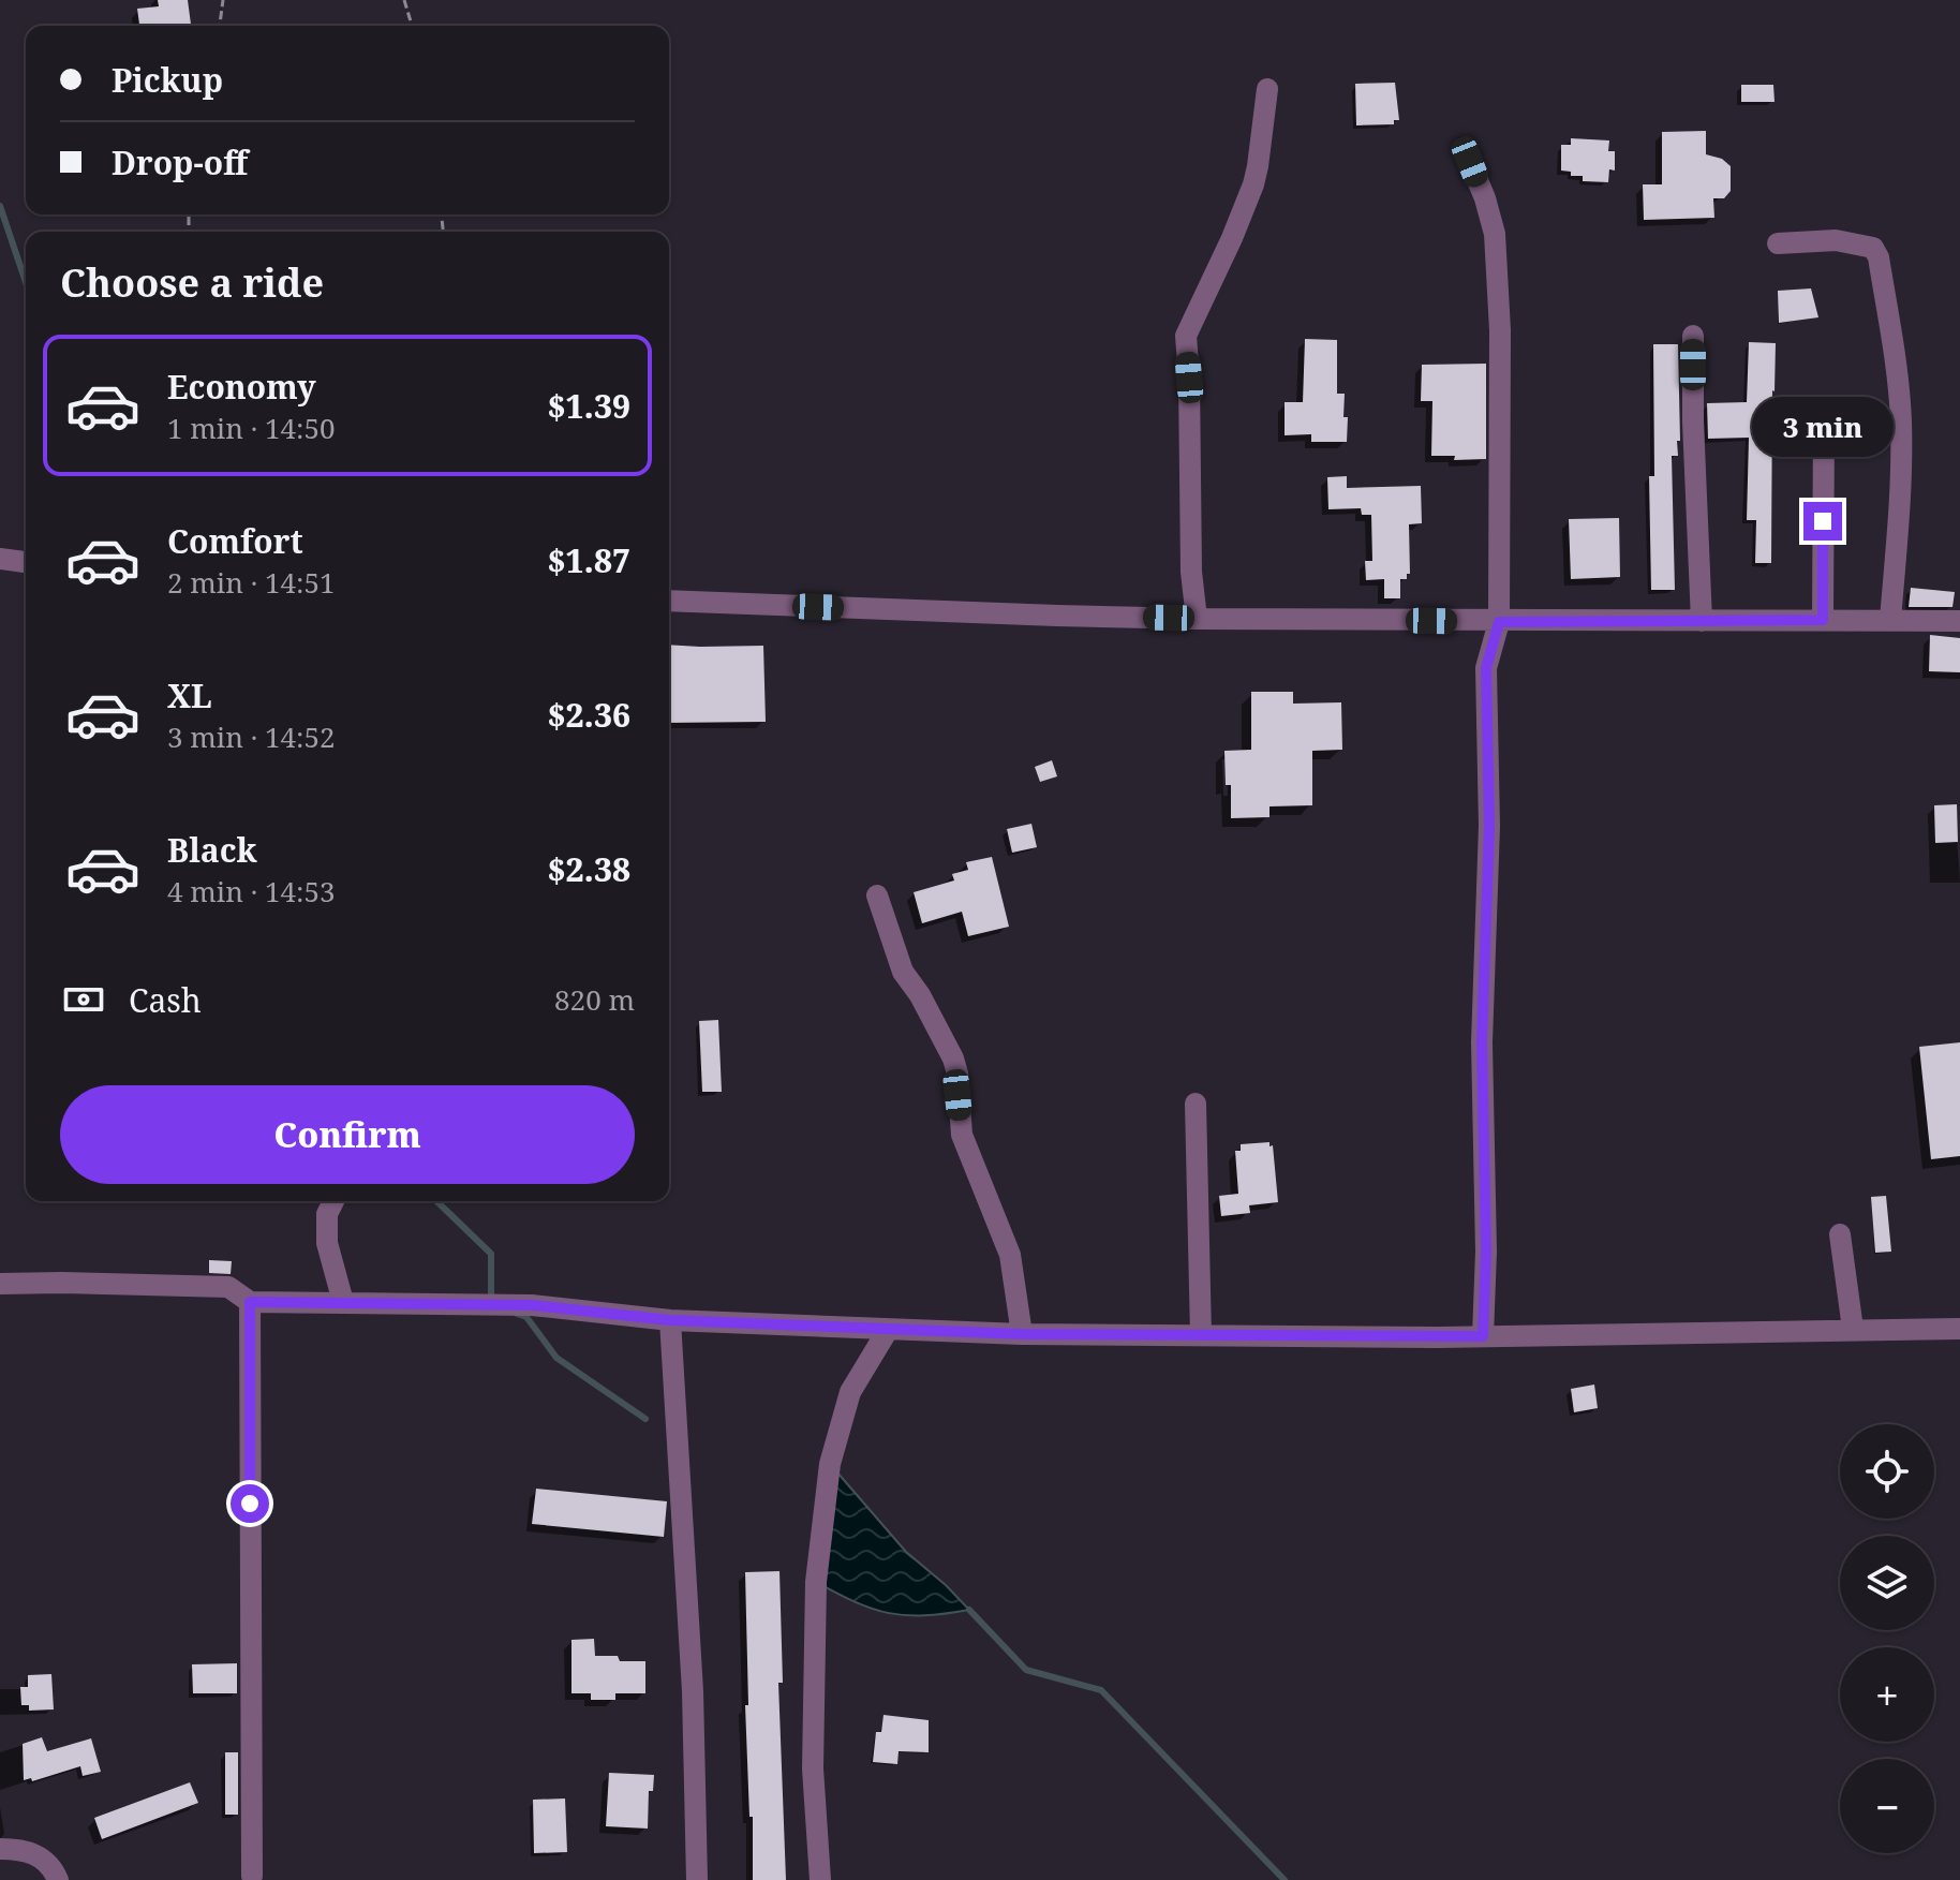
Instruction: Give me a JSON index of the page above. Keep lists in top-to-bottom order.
{
  "page": {
    "banner": ["Pickup", "Drop-off"],
    "heading": "Choose a ride",
    "list": [
      {
        "name": "Economy",
        "note": "1 min · 14:50",
        "value": "$1.39"
      },
      {
        "name": "Comfort",
        "note": "2 min · 14:51",
        "value": "$1.87"
      },
      {
        "name": "XL",
        "note": "3 min · 14:52",
        "value": "$2.36"
      },
      {
        "name": "Black",
        "note": "4 min · 14:53",
        "value": "$2.38"
      }
    ],
    "bubble": "3 min",
    "pay": ["Cash", "820 m"],
    "buttons": "Confirm",
    "map_buttons": ["+", "−"]
  }
}
